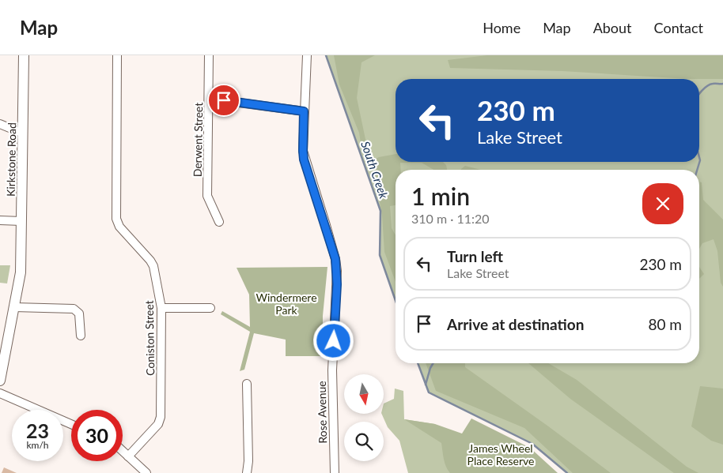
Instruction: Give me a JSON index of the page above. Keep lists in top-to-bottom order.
{
  "streets": {
    "street": [
      "Derwent Street",
      "Kirkstone Road",
      "Coniston Street",
      "Rose Avenue"
    ]
  },
  "water": ["South Creek"],
  "parks": ["Windermere Park", "James Wheel Place Reserve"],
  "north": "bottom",
  "page": {
    "header": "Map",
    "nav": [
      "Home",
      "Map",
      "About",
      "Contact"
    ],
    "turn": ["230 m", "Lake Street"],
    "heading": ["1 min", "310 m · 11:20"],
    "list": [
      {
        "name": "Turn left",
        "note": "Lake Street",
        "value": "230 m"
      },
      {
        "name": "Arrive at destination",
        "value": "80 m"
      }
    ],
    "speed": "23 km/h",
    "limit": "30"
  }
}
